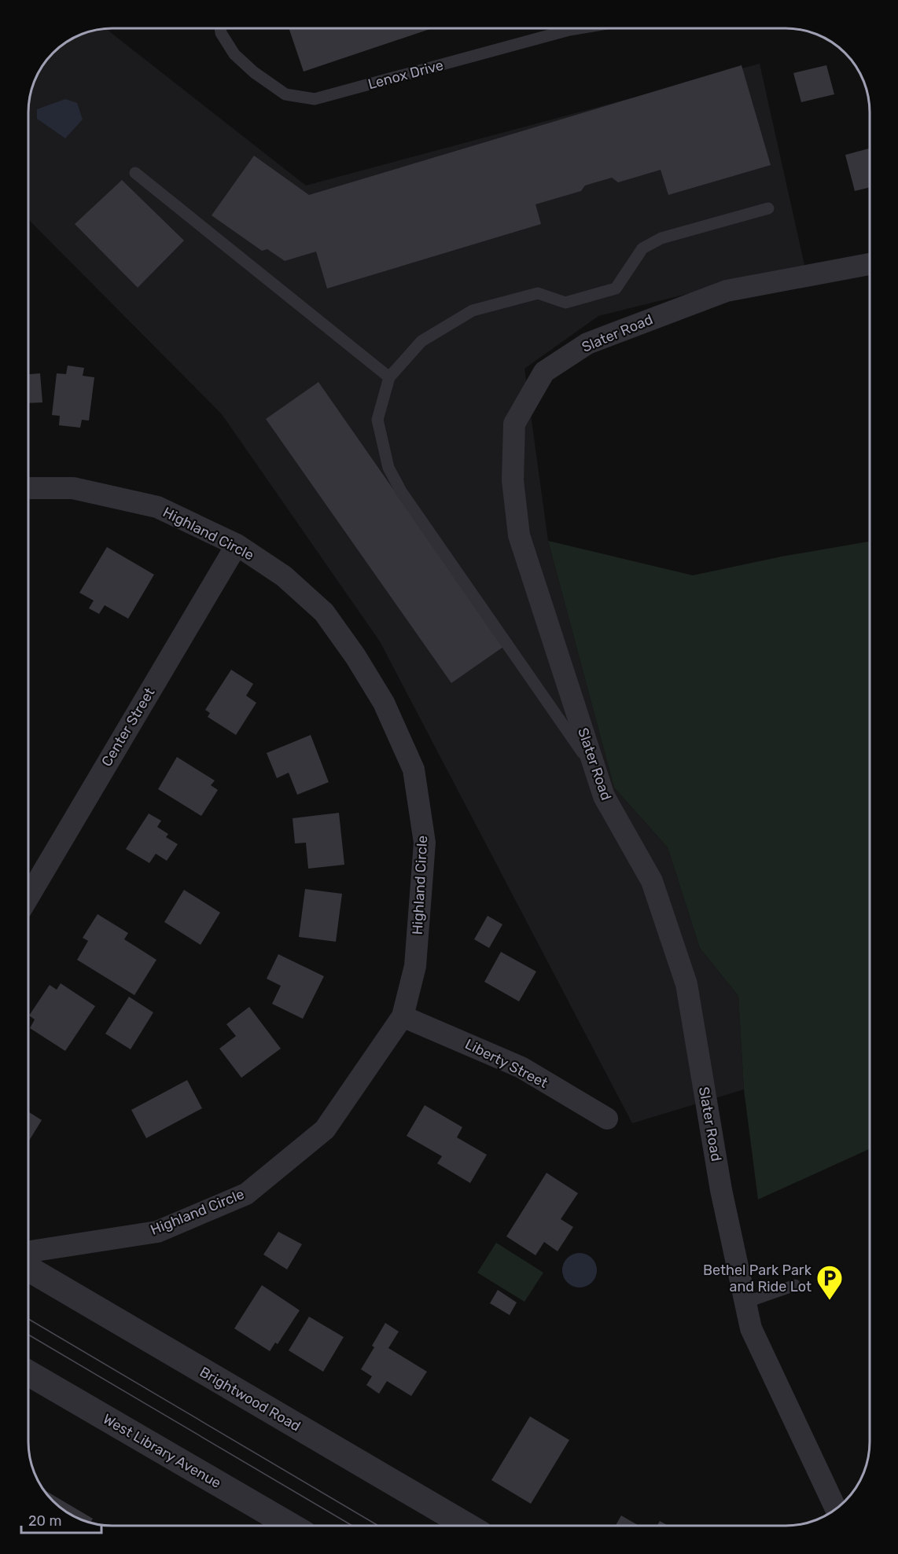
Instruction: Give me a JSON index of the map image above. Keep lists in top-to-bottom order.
{
  "streets": {
    "street": [
      "Slater Road",
      "Highland Circle",
      "Center Street",
      "Liberty Street",
      "Brightwood Road",
      "West Library Avenue"
    ],
    "lane": ["Lenox Drive"]
  },
  "crossings": [
    ["Highland Circle", "Center Street"],
    ["Highland Circle", "Liberty Street"]
  ],
  "places": {
    "parking": ["Bethel Park Park and Ride Lot"]
  },
  "scale_bar": "20 m"
}
